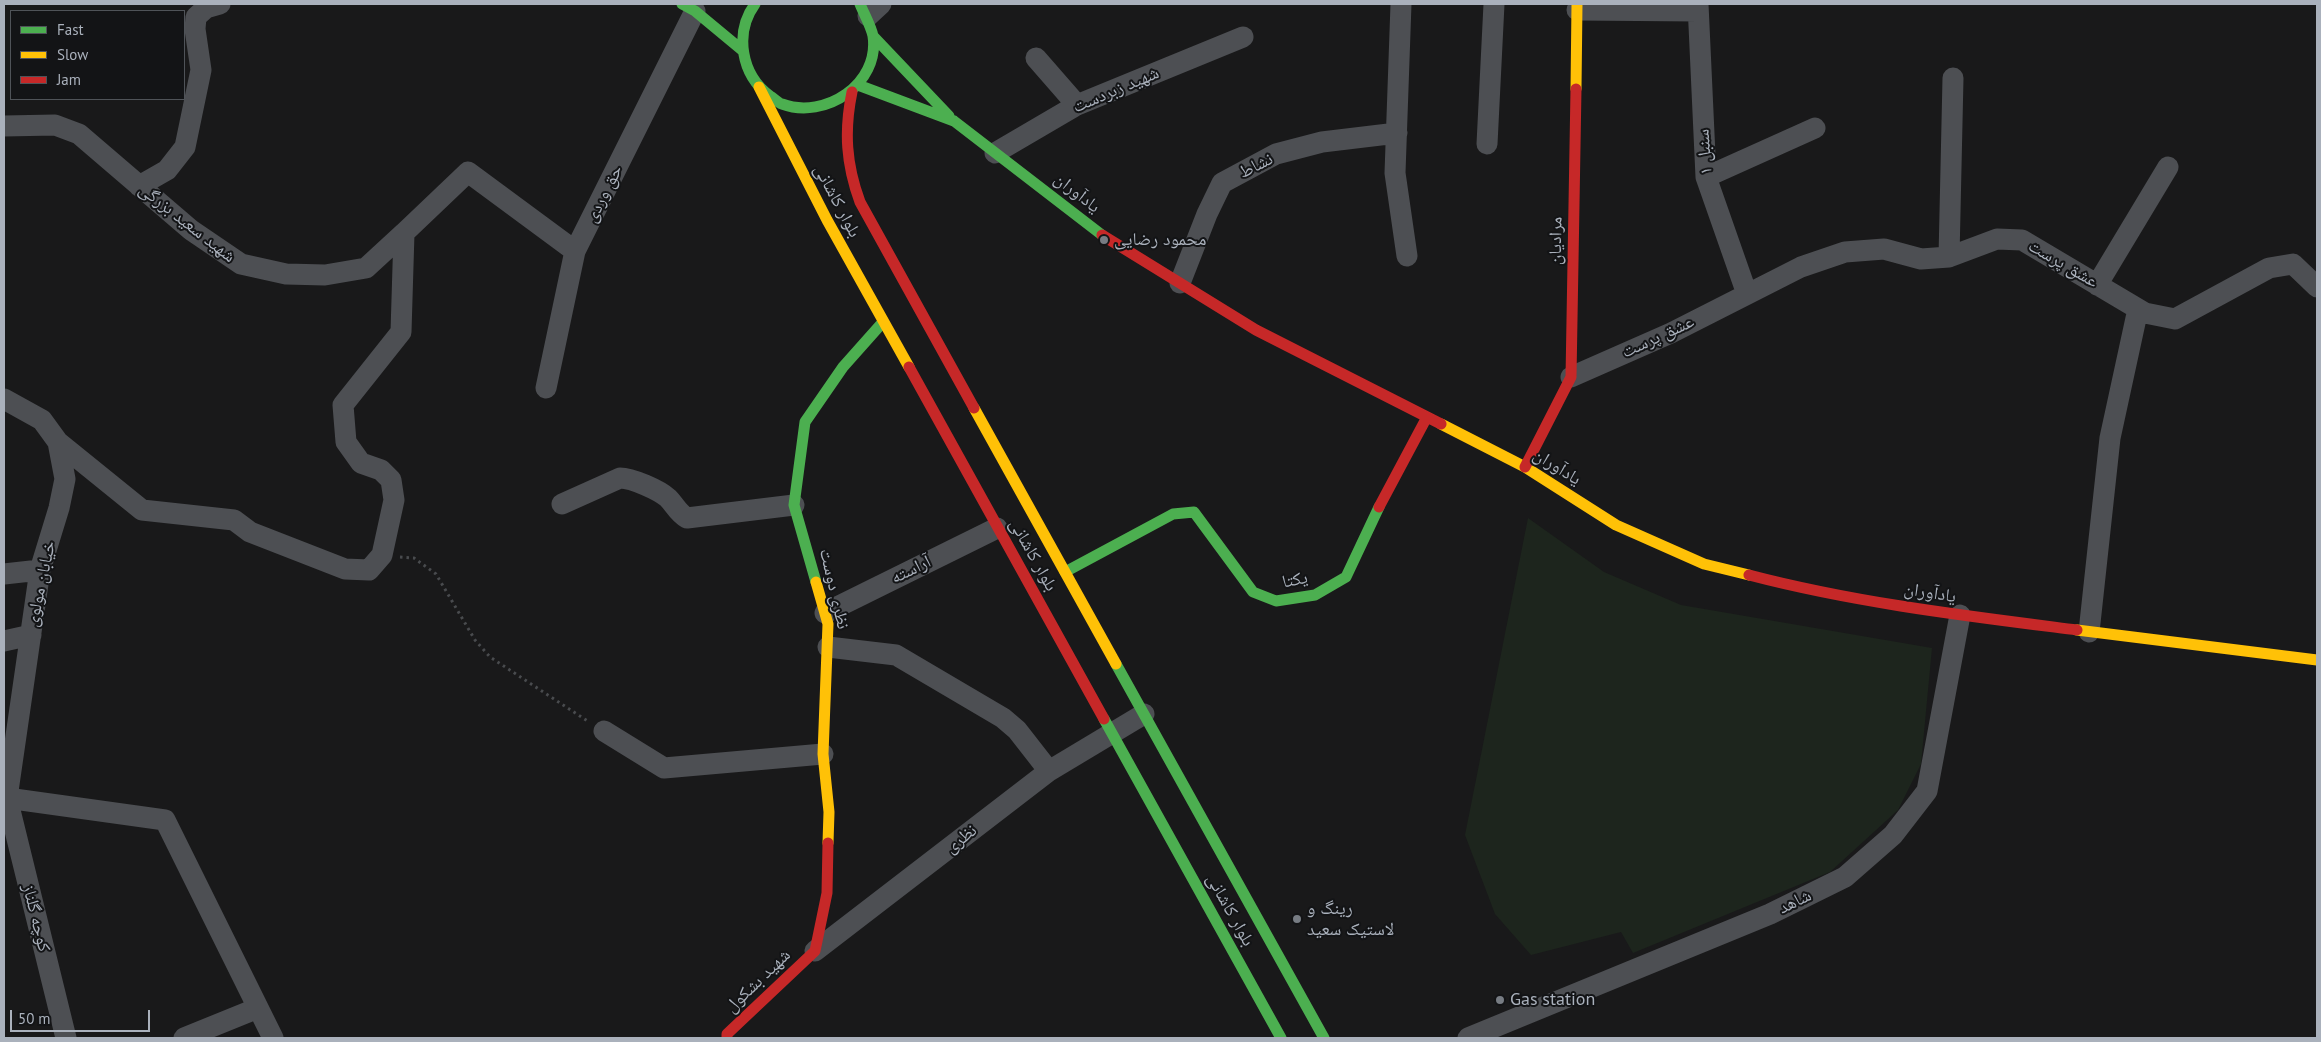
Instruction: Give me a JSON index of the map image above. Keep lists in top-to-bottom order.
{
  "streets": {
    "main road": [
      "یادآوران",
      "بلوار کاشانی",
      "مرادیان",
      "یکتا",
      "نظری دوست",
      "شهید بشکول"
    ],
    "street": [
      "شهید زبردست",
      "سنبل ۱",
      "نشاط",
      "حق وردی",
      "شهید سعید بزرگی",
      "عشق پرست",
      "آراسته",
      "خیابان مولوی",
      "نظری",
      "شاهد",
      "کوچه گلناز"
    ]
  },
  "crossings": [
    ["شهید زبردست", "یادآوران"],
    ["سنبل ۱", "عشق پرست"],
    ["نشاط", "یادآوران"],
    ["یادآوران", "بلوار کاشانی"],
    ["یادآوران", "مرادیان"],
    ["یادآوران", "یکتا"],
    ["یادآوران", "شاهد"],
    ["حق وردی", "شهید سعید بزرگی"],
    ["بلوار کاشانی", "آراسته"],
    ["بلوار کاشانی", "یکتا"],
    ["بلوار کاشانی", "نظری دوست"],
    ["بلوار کاشانی", "نظری"],
    ["مرادیان", "عشق پرست"],
    ["آراسته", "نظری دوست"],
    ["خیابان مولوی", "کوچه گلناز"],
    ["نظری دوست", "نظری"],
    ["نظری دوست", "شهید بشکول"],
    ["نظری", "شهید بشکول"]
  ],
  "places": ["محمود رضایی", "رینگ و لاستیک سعید", "Gas station"],
  "legend": ["Fast", "Slow", "Jam"],
  "scale_bar": "50 m"
}
